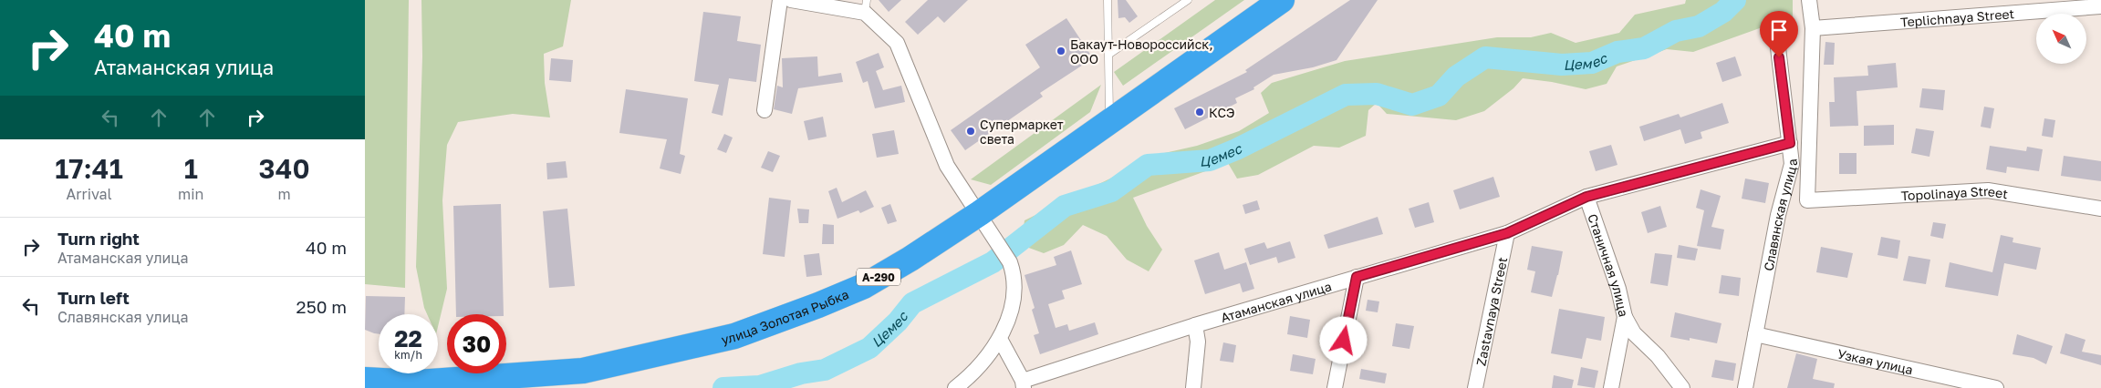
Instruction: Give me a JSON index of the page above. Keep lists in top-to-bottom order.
{
  "streets": {
    "highway": ["А-290", "улица Золотая Рыбка"],
    "street": [
      "Teplichnaya Street",
      "Topolinaya Street",
      "Славянская улица",
      "Станичная улица",
      "Атаманская улица",
      "Zastavnaya Street",
      "Узкая улица"
    ]
  },
  "crossings": [
    ["Teplichnaya Street", "Topolinaya Street"],
    ["Славянская улица", "Атаманская улица"],
    ["Славянская улица", "Узкая улица"],
    ["Станичная улица", "Атаманская улица"],
    ["Атаманская улица", "Zastavnaya Street"]
  ],
  "water": ["Цемес"],
  "places": ["Бакаут-Новороссийск, ООО", "КСЭ", "Супермаркет света"],
  "north": "top left",
  "page": {
    "turn": ["40 m", "Атаманская улица"],
    "eta": [
      "17:41",
      "Arrival",
      "1",
      "min",
      "340",
      "m"
    ],
    "list": [
      {
        "name": "Turn right",
        "note": "Атаманская улица",
        "value": "40 m"
      },
      {
        "name": "Turn left",
        "note": "Славянская улица",
        "value": "250 m"
      }
    ],
    "speed": "22 km/h",
    "limit": "30"
  }
}
